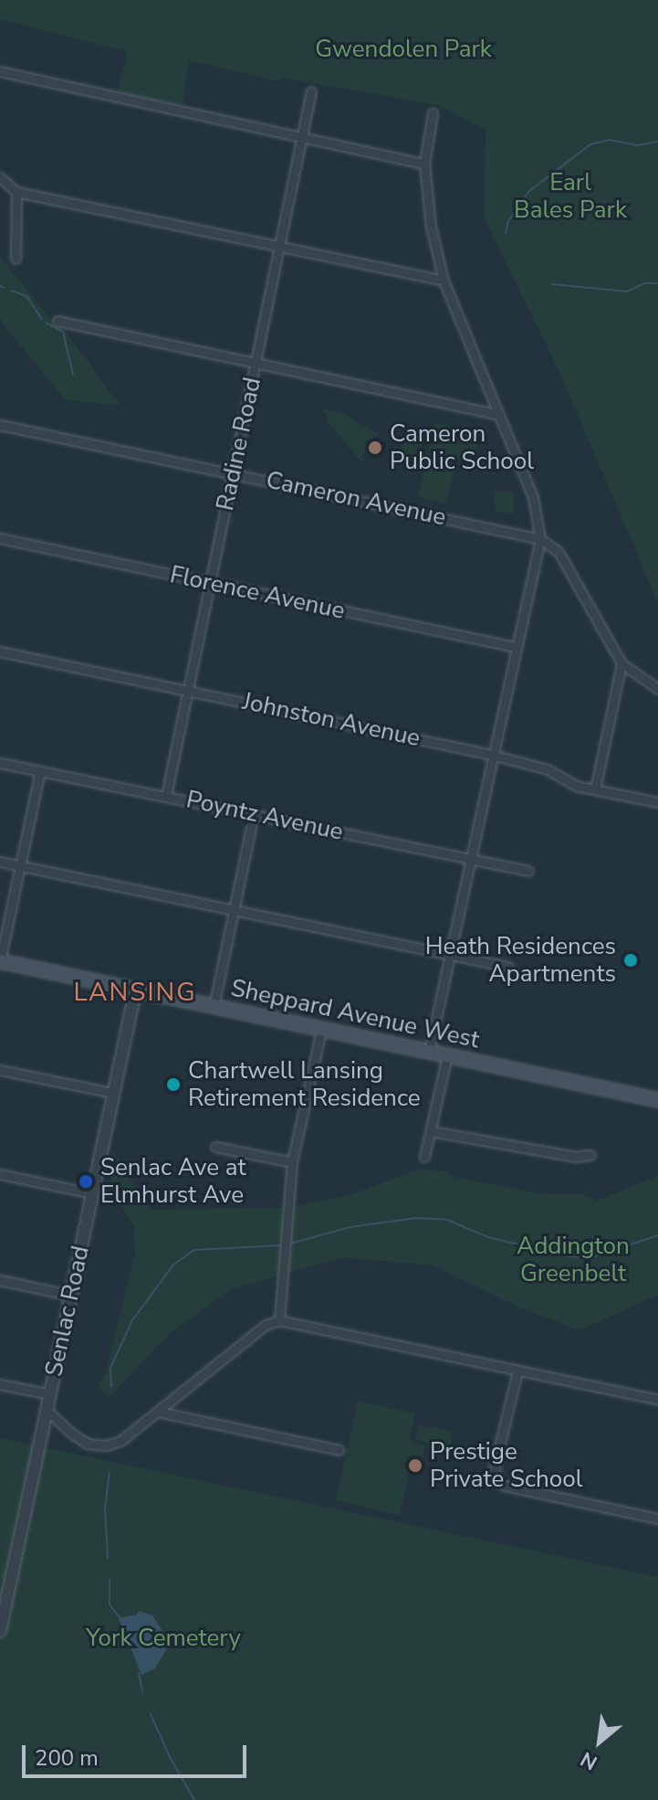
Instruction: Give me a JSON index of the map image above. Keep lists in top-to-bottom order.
{
  "streets": {
    "main road": ["Sheppard Avenue West"],
    "street": [
      "Radine Road",
      "Cameron Avenue",
      "Florence Avenue",
      "Johnston Avenue",
      "Poyntz Avenue",
      "Senlac Road"
    ]
  },
  "crossings": [
    ["Radine Road", "Cameron Avenue"],
    ["Radine Road", "Florence Avenue"],
    ["Radine Road", "Johnston Avenue"],
    ["Radine Road", "Poyntz Avenue"],
    ["Sheppard Avenue West", "Senlac Road"]
  ],
  "districts": ["LANSING"],
  "parks": [
    "Gwendolen Park",
    "Earl Bales Park",
    "Addington Greenbelt",
    "York Cemetery"
  ],
  "places": [
    "Cameron Public School",
    "Heath Residences Apartments",
    "Chartwell Lansing Retirement Residence",
    "Senlac Ave at Elmhurst Ave",
    "Prestige Private School"
  ],
  "scale_bar": "200 m",
  "north": "bottom left"
}
